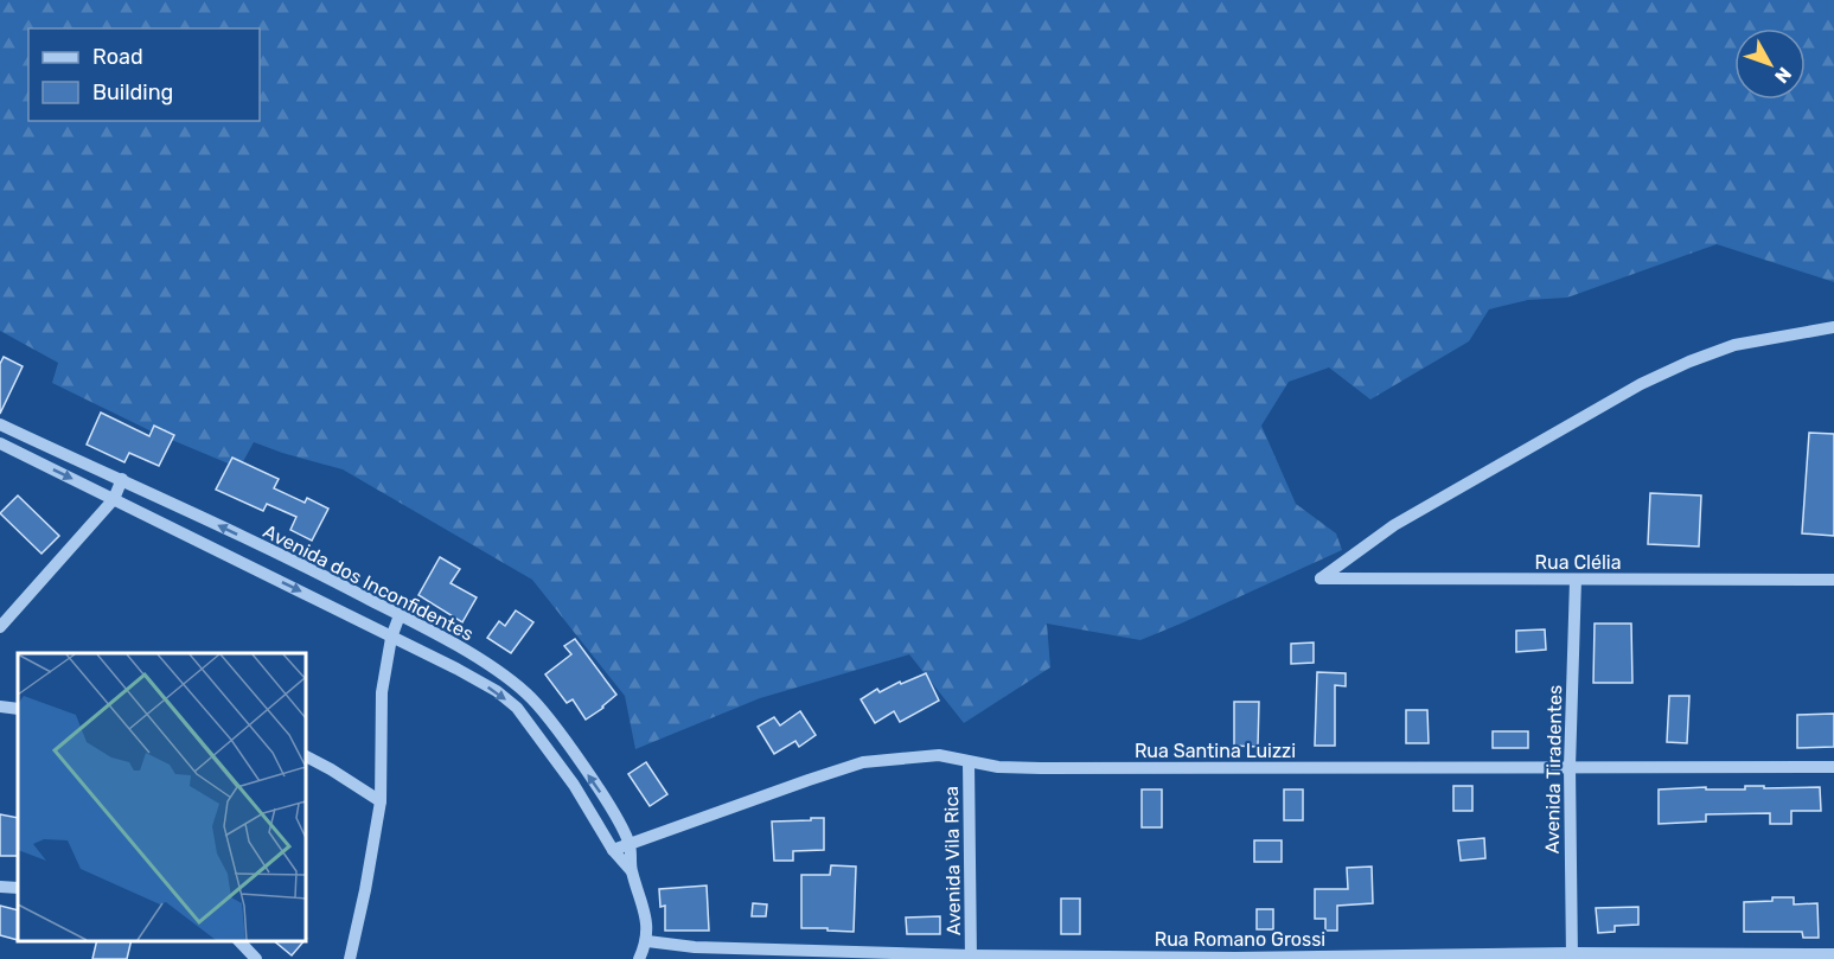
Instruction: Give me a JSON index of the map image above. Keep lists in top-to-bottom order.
{
  "streets": {
    "street": [
      "Rua Clélia",
      "Avenida dos Inconfidentes",
      "Rua Santina Luizzi",
      "Avenida Tiradentes",
      "Avenida Vila Rica",
      "Rua Romano Grossi"
    ]
  },
  "crossings": [
    ["Rua Clélia", "Avenida Tiradentes"],
    ["Avenida dos Inconfidentes", "Rua Santina Luizzi"],
    ["Avenida dos Inconfidentes", "Rua Romano Grossi"],
    ["Rua Santina Luizzi", "Avenida Tiradentes"],
    ["Rua Santina Luizzi", "Avenida Vila Rica"],
    ["Avenida Tiradentes", "Rua Romano Grossi"],
    ["Avenida Vila Rica", "Rua Romano Grossi"]
  ],
  "legend": ["Road", "Building"],
  "north": "bottom right"
}
